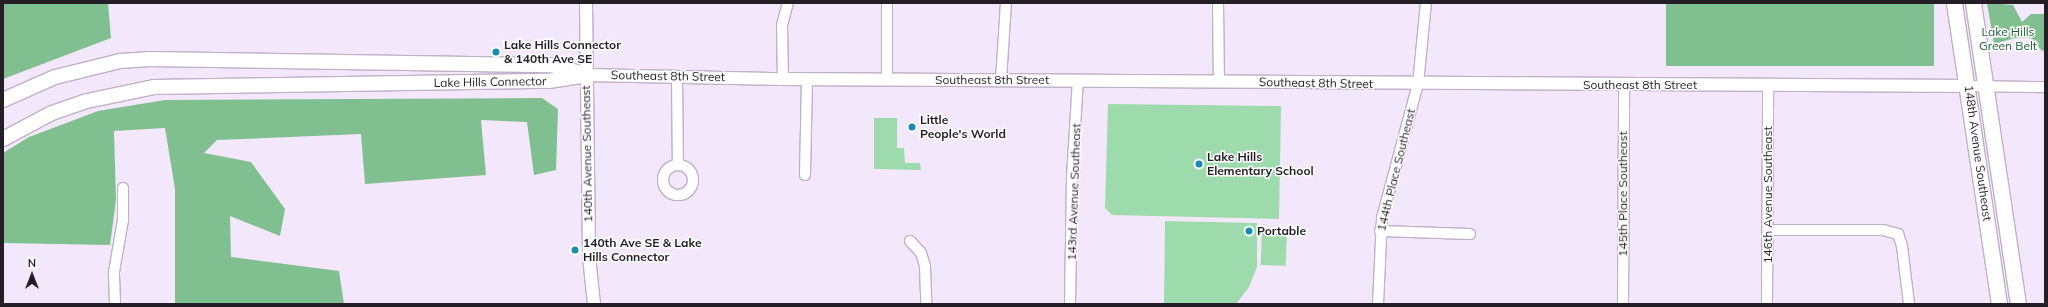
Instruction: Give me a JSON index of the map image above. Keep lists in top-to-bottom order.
{
  "streets": {
    "main road": ["Lake Hills Connector", "148th Avenue Southeast"],
    "street": [
      "Southeast 8th Street",
      "140th Avenue Southeast",
      "144th Place Southeast",
      "143rd Avenue Southeast",
      "145th Place Southeast",
      "146th Avenue Southeast"
    ]
  },
  "crossings": [
    ["Southeast 8th Street", "Lake Hills Connector"],
    ["Southeast 8th Street", "148th Avenue Southeast"],
    ["Southeast 8th Street", "140th Avenue Southeast"],
    ["Southeast 8th Street", "144th Place Southeast"],
    ["Southeast 8th Street", "143rd Avenue Southeast"],
    ["Southeast 8th Street", "145th Place Southeast"],
    ["Southeast 8th Street", "146th Avenue Southeast"],
    ["Lake Hills Connector", "140th Avenue Southeast"]
  ],
  "parks": ["Lake Hills Green Belt"],
  "places": [
    "Lake Hills Connector & 140th Ave SE",
    "Little People's World",
    "Lake Hills Elementary School",
    "Portable",
    "140th Ave SE & Lake Hills Connector"
  ],
  "north": "top"
}
